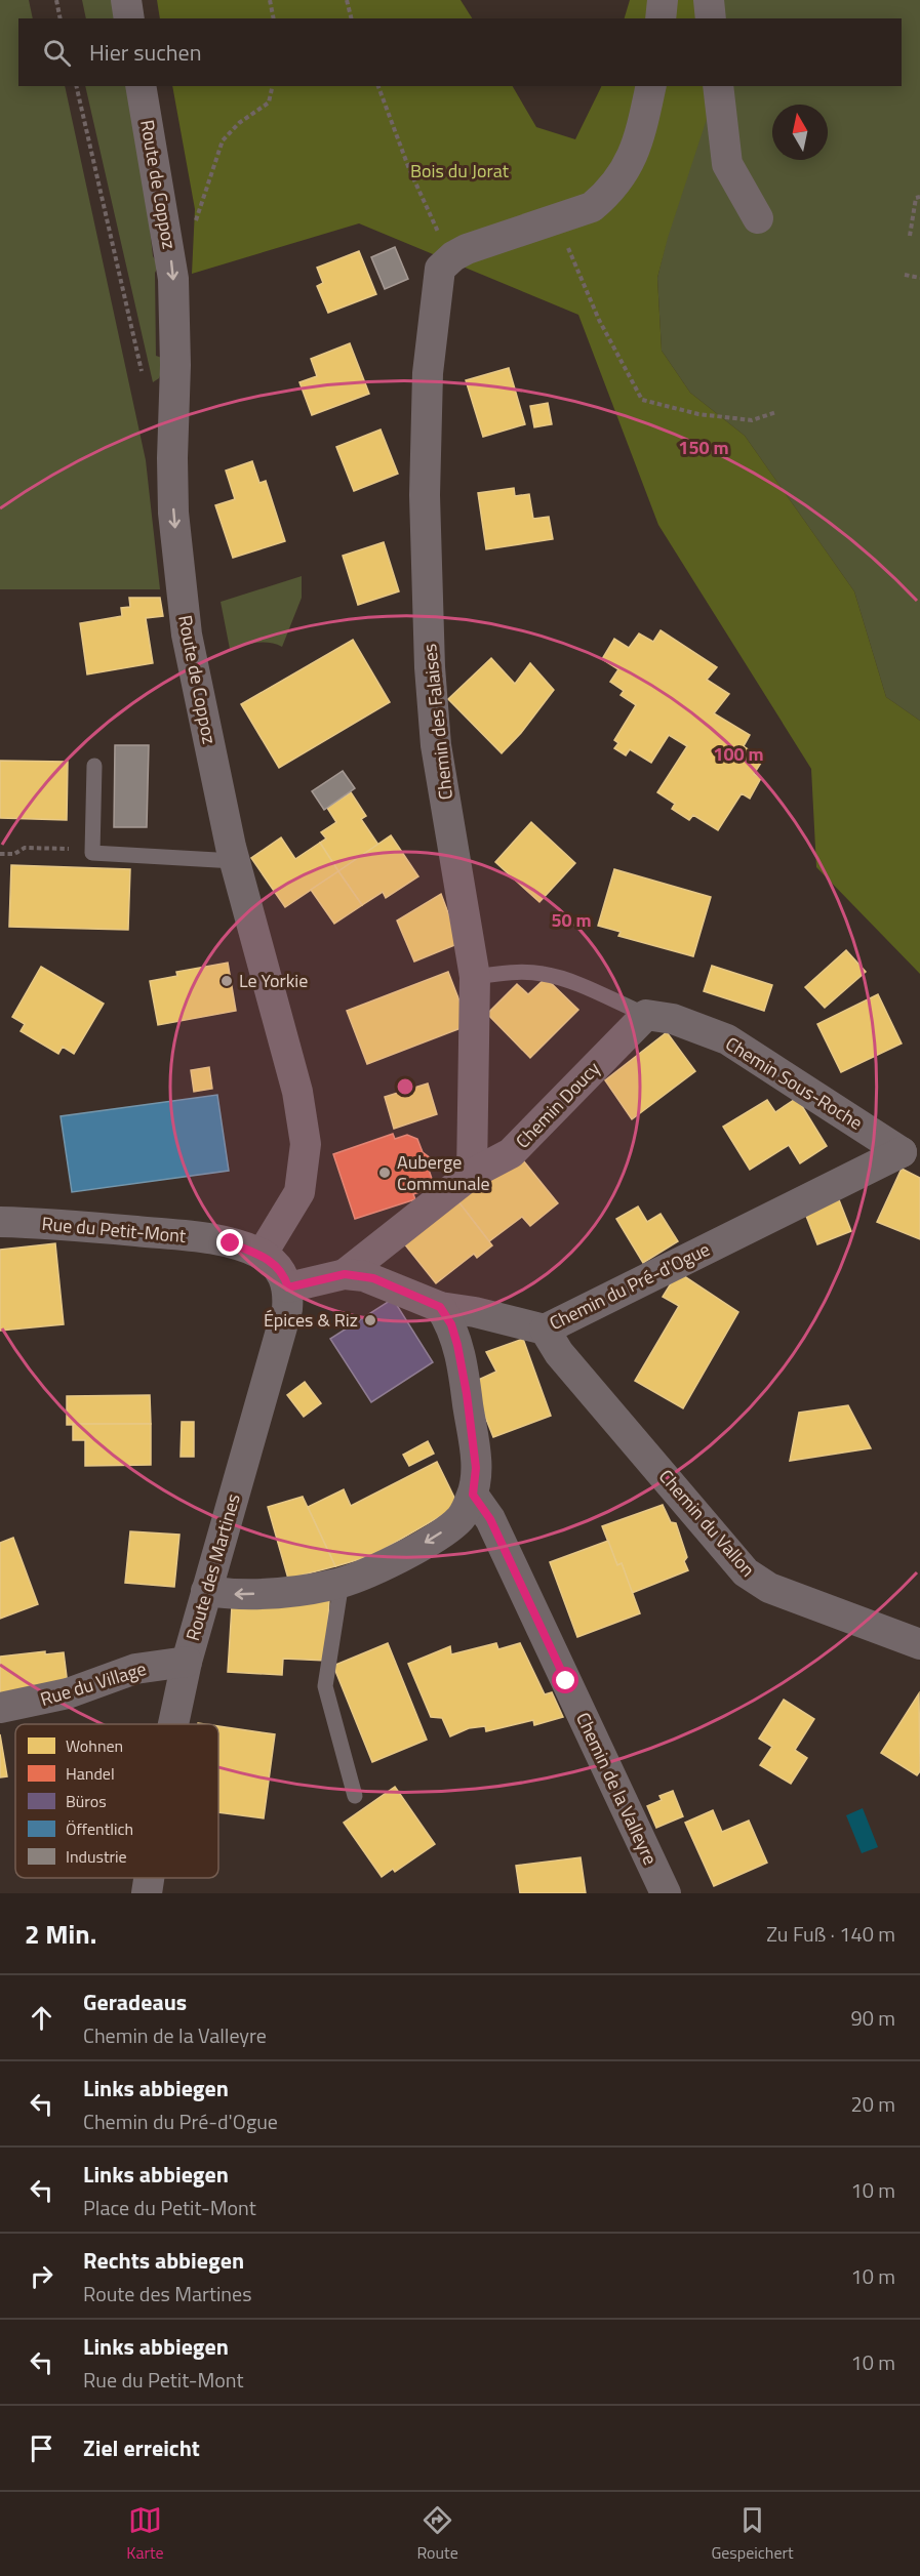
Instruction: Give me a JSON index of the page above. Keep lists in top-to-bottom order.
{
  "streets": {
    "street": [
      "Route de Coppoz",
      "Chemin des Falaises",
      "Chemin Sous-Roche",
      "Chemin Doucy",
      "Rue du Petit-Mont",
      "Chemin du Pré-d'Ogue",
      "Chemin du Vallon",
      "Route des Martines",
      "Rue du Village",
      "Chemin de la Valleyre"
    ]
  },
  "crossings": [
    ["Route de Coppoz", "Rue du Petit-Mont"],
    ["Chemin des Falaises", "Chemin Doucy"],
    ["Chemin Sous-Roche", "Chemin Doucy"],
    ["Chemin Sous-Roche", "Chemin du Pré-d'Ogue"],
    ["Chemin Doucy", "Chemin du Pré-d'Ogue"],
    ["Chemin du Pré-d'Ogue", "Chemin du Vallon"],
    ["Route des Martines", "Rue du Village"]
  ],
  "one_way": ["Route de Coppoz"],
  "parks": ["Bois du Jorat"],
  "places": ["Le Yorkie", "Auberge Communale", "Épices & Riz"],
  "legend": [
    "Wohnen",
    "Handel",
    "Büros",
    "Öffentlich",
    "Industrie"
  ],
  "north": "top",
  "page": {
    "search": "Hier suchen",
    "heading": ["2 Min.", "Zu Fuß · 140 m"],
    "list": [
      ["Geradeaus", "Chemin de la Valleyre", "90 m"],
      ["Links abbiegen", "Chemin du Pré-d'Ogue", "20 m"],
      ["Links abbiegen", "Place du Petit-Mont", "10 m"],
      ["Rechts abbiegen", "Route des Martines", "10 m"],
      ["Links abbiegen", "Rue du Petit-Mont", "10 m"],
      "Ziel erreicht"
    ],
    "nav": ["Karte", "Route", "Gespeichert"]
  },
  "rings": ["150 m", "100 m", "50 m"]
}
